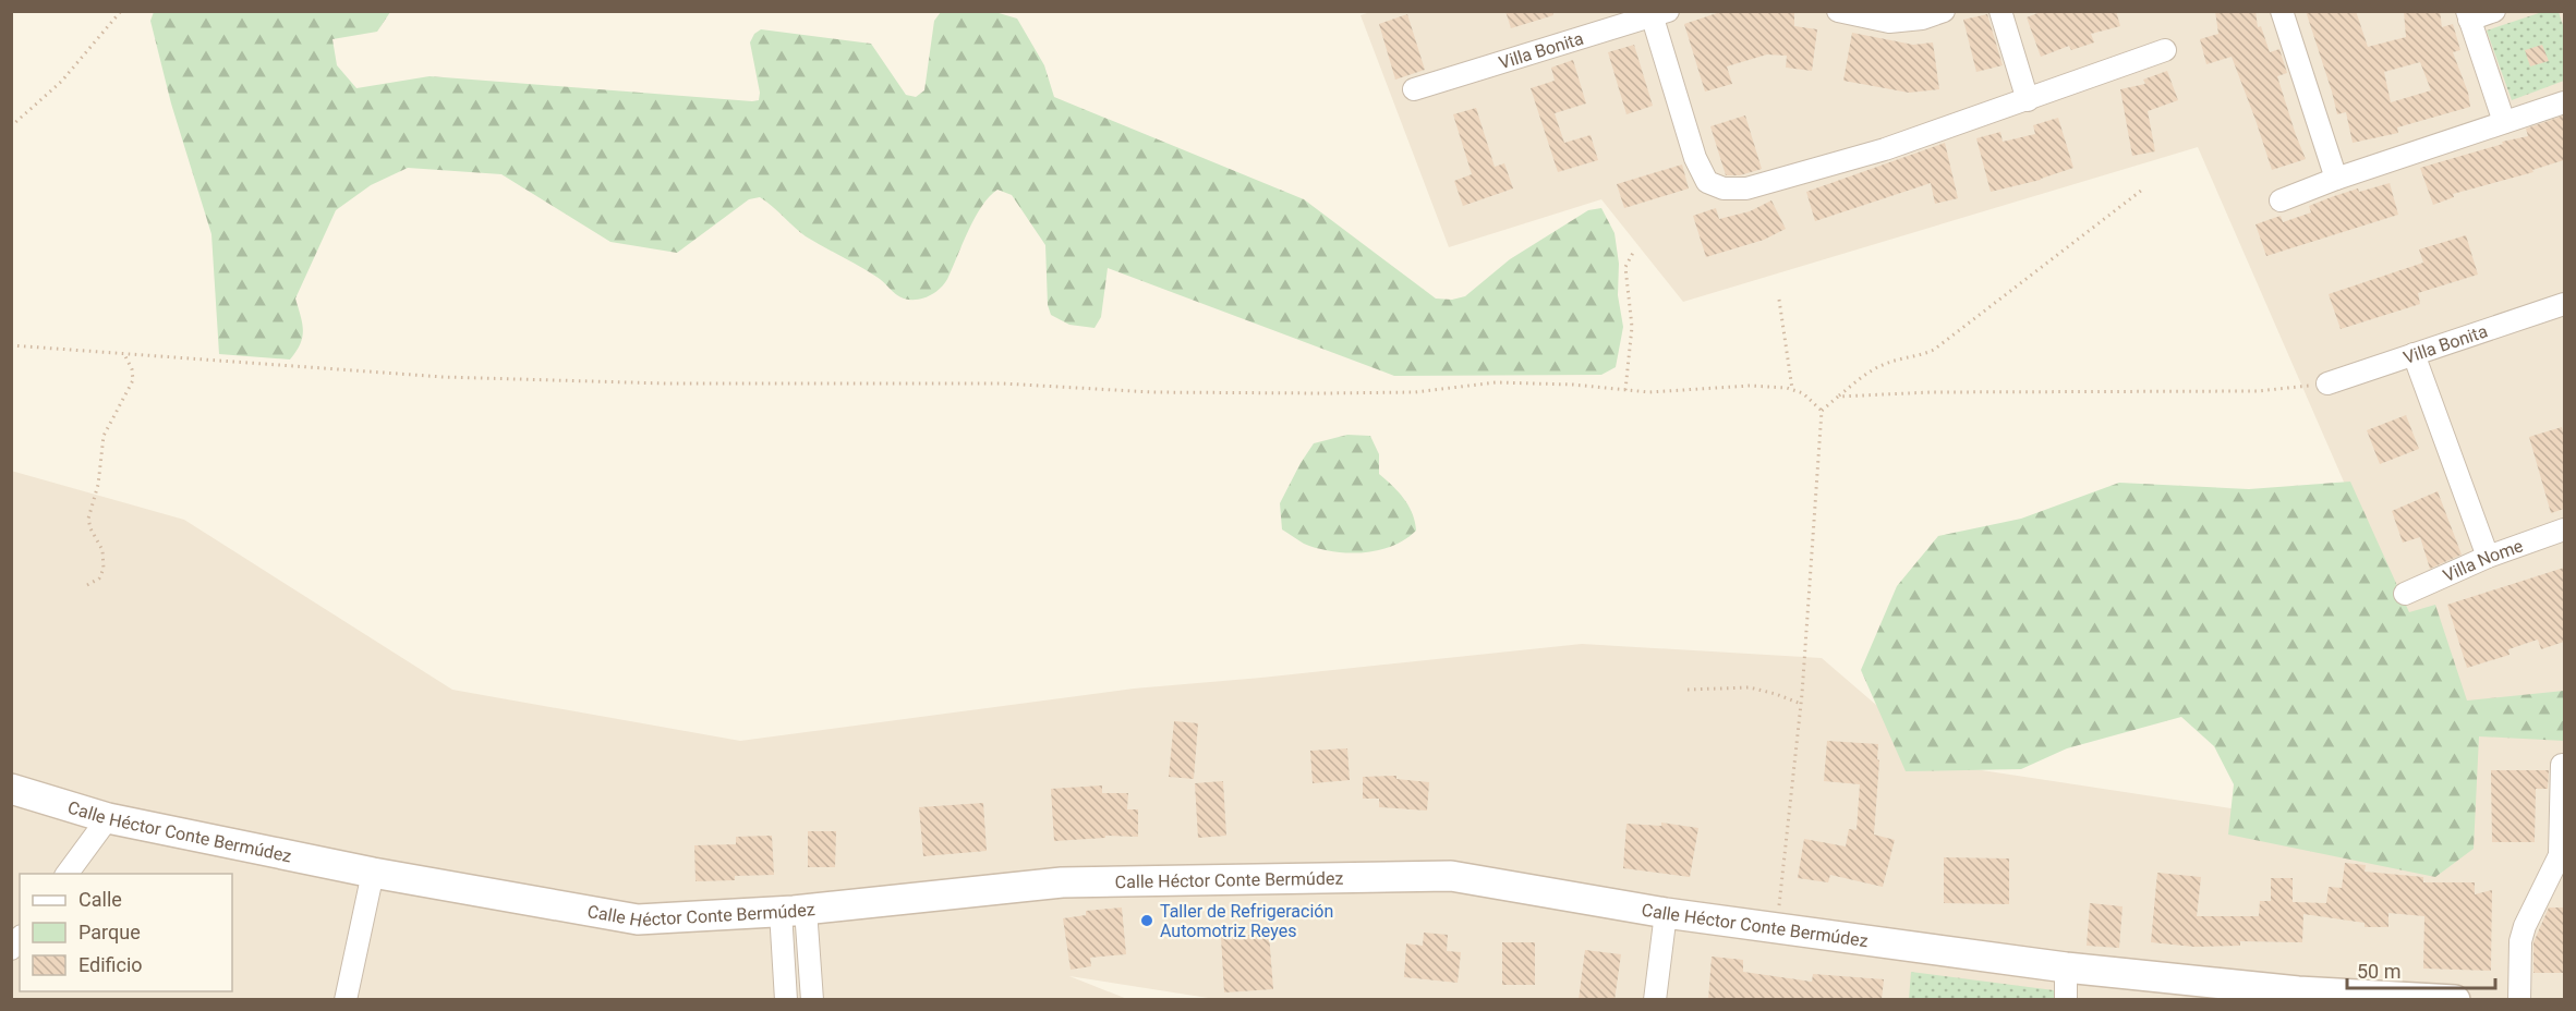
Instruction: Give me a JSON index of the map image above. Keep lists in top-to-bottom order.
{
  "streets": {
    "street": ["Villa Bonita", "Villa Nome", "Calle Héctor Conte Bermúdez"]
  },
  "places": ["Taller de Refrigeración Automotriz Reyes"],
  "legend": ["Calle", "Parque", "Edificio"],
  "scale_bar": "50 m"
}
